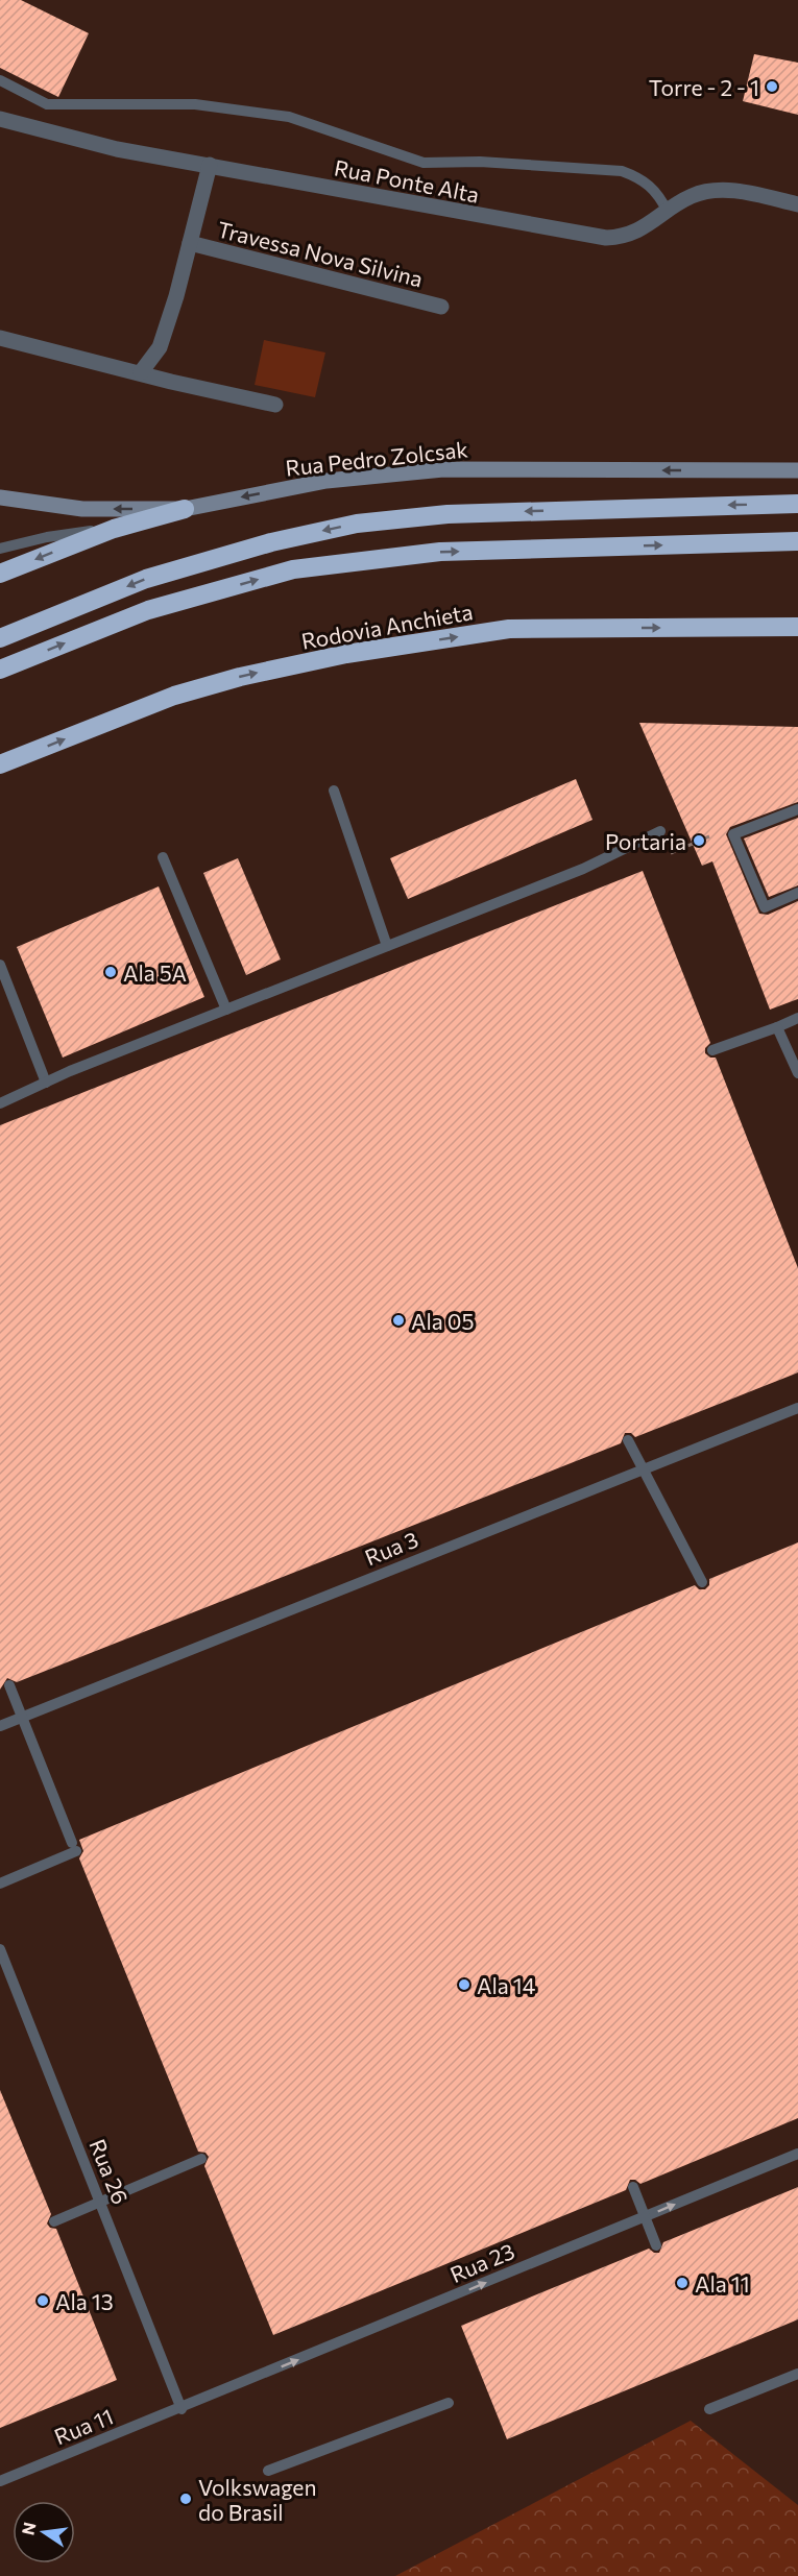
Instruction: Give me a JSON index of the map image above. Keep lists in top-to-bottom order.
{
  "streets": {
    "highway": ["Rodovia Anchieta"],
    "main road": ["Rua Pedro Zolcsak"],
    "street": ["Rua Ponte Alta", "Travessa Nova Silvina"],
    "lane": [
      "Rua 3",
      "Rua 26",
      "Rua 23",
      "Rua 11"
    ]
  },
  "crossings": [
    ["Rua 26", "Rua 23"],
    ["Rua 26", "Rua 11"],
    ["Rua 23", "Rua 11"]
  ],
  "one_way": ["Rua Pedro Zolcsak", "Rua 23"],
  "places": [
    "Torre - 2 - 1",
    "Portaria",
    "Ala 5A",
    "Ala 05",
    "Ala 14",
    "Ala 11",
    "Ala 13",
    "Volkswagen do Brasil"
  ],
  "north": "left"
}
